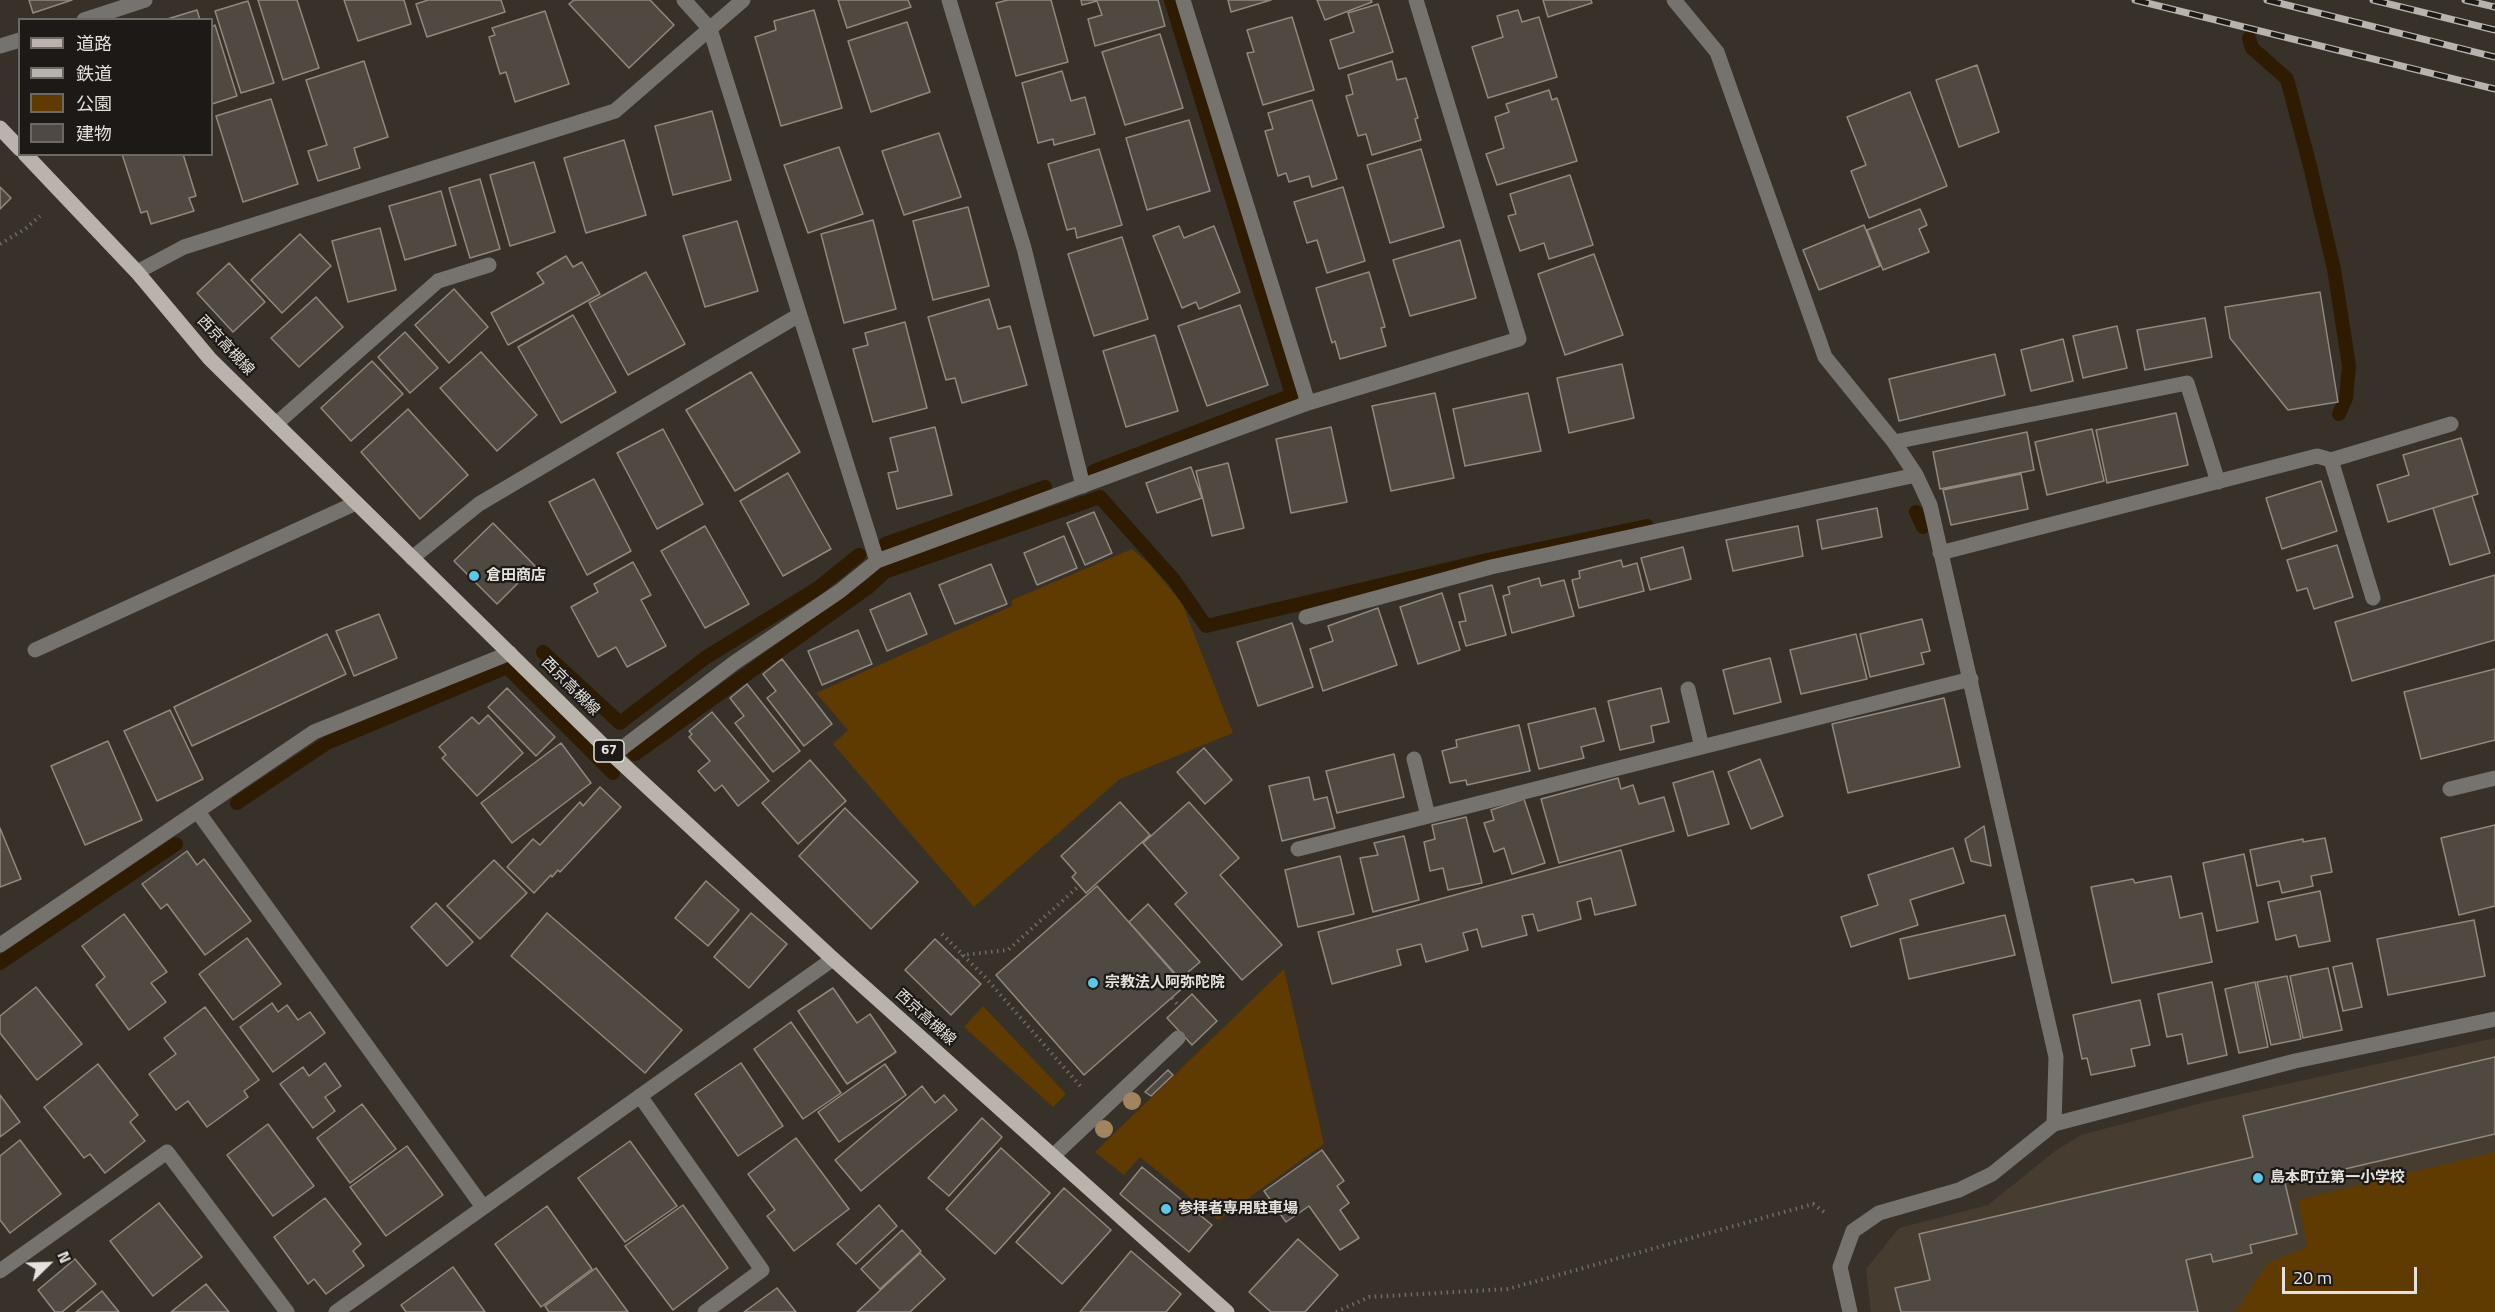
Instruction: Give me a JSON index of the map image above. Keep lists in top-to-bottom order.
{
  "streets": {
    "main road": ["西京高槻線", "67"]
  },
  "places": [
    "倉田商店",
    "宗教法人阿弥陀院",
    "島本町立第一小学校",
    "参拝者専用駐車場"
  ],
  "legend": [
    "道路",
    "鉄道",
    "公園",
    "建物"
  ],
  "scale_bar": "20 m",
  "north": "top right"
}
